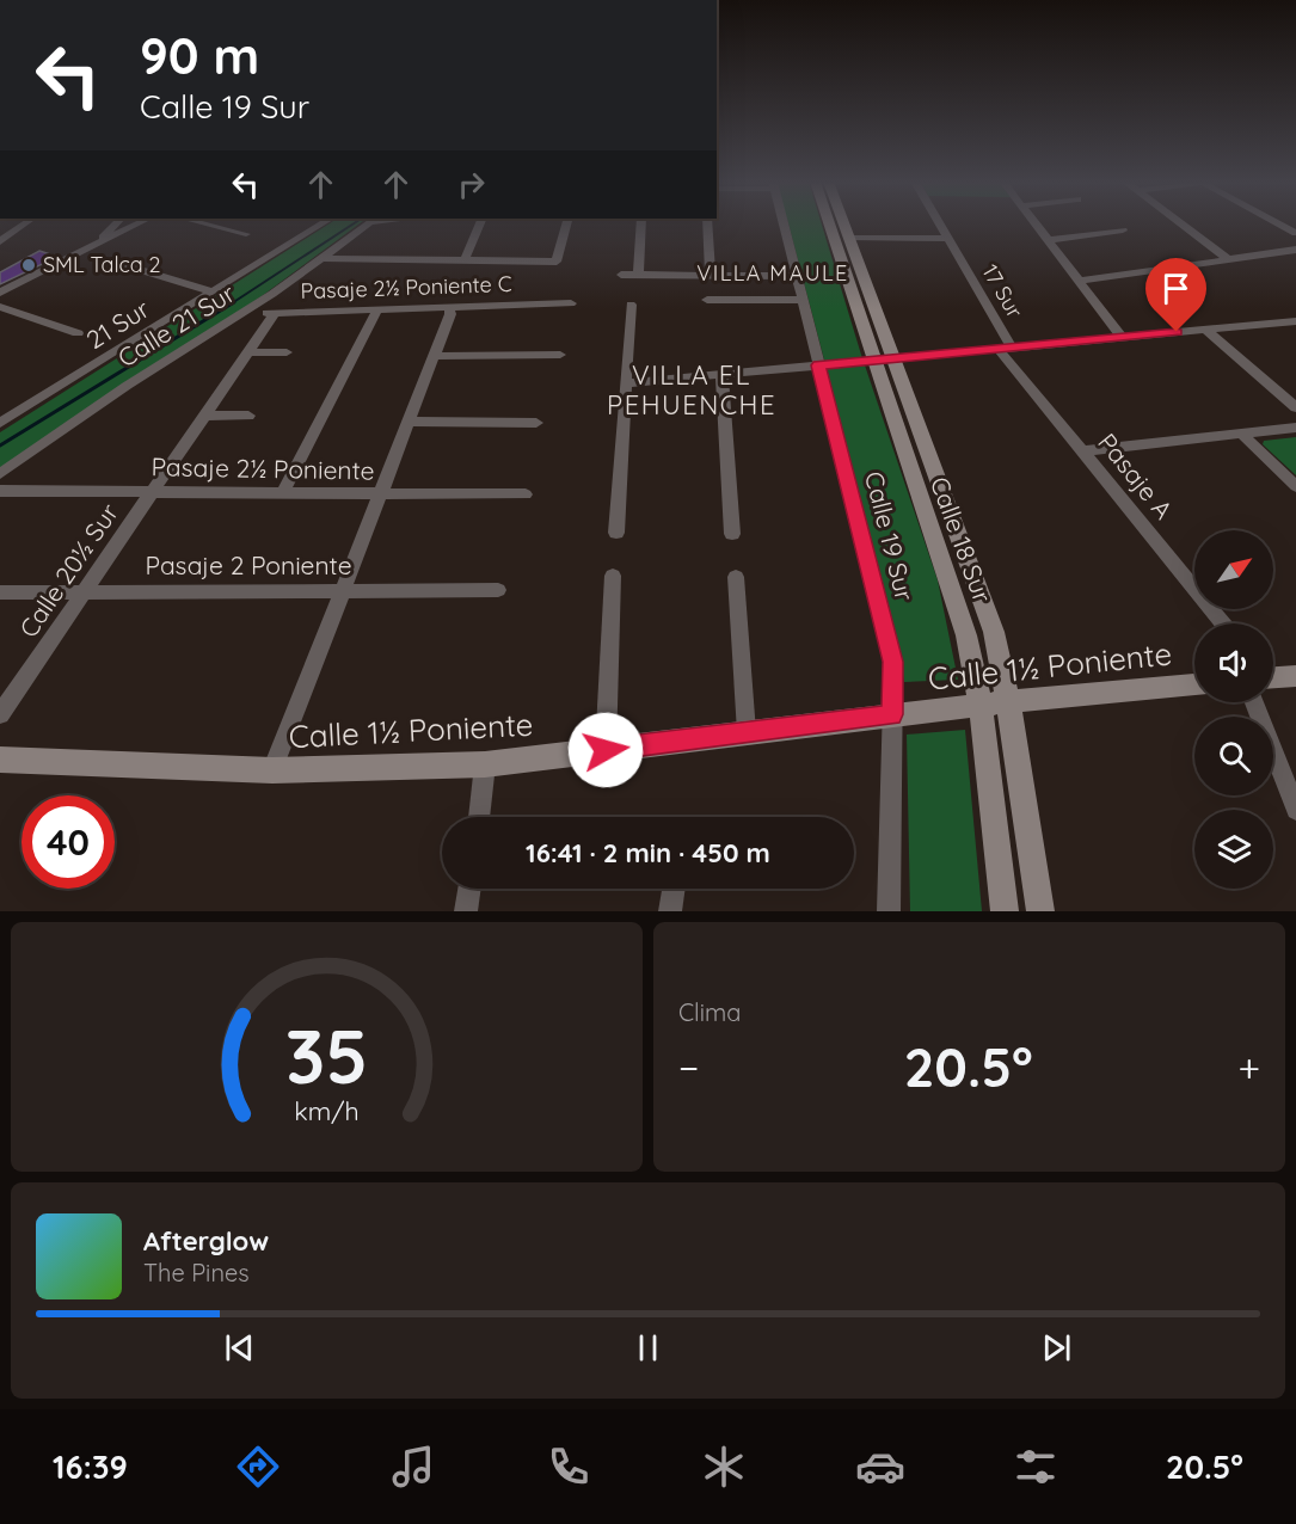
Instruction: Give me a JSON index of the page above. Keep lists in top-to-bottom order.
{
  "streets": {
    "main road": ["Calle 18 Sur", "Calle 1½ Poniente"],
    "street": [
      "Pasaje 2½ Poniente C",
      "17 Sur",
      "21 Sur",
      "Calle 21 Sur",
      "Pasaje 2½ Poniente",
      "Pasaje A",
      "Calle 19 Sur",
      "Pasaje 2 Poniente",
      "Calle 20½ Sur"
    ]
  },
  "crossings": [
    ["Pasaje 2½ Poniente C", "Calle 21 Sur"],
    ["Pasaje 2½ Poniente C", "Calle 20½ Sur"],
    ["17 Sur", "Pasaje A"],
    ["Pasaje 2½ Poniente", "Calle 20½ Sur"],
    ["Calle 19 Sur", "Calle 1½ Poniente"],
    ["Calle 18 Sur", "Calle 1½ Poniente"],
    ["Pasaje 2 Poniente", "Calle 20½ Sur"]
  ],
  "districts": ["VILLA MAULE", "VILLA EL PEHUENCHE"],
  "places": ["SML Talca 2"],
  "north": "top right",
  "page": {
    "turn": ["90 m", "Calle 19 Sur"],
    "limit": "40",
    "trip": "16:41 · 2 min · 450 m",
    "tile": "Clima",
    "heat": ["−", "20.5°", "+"],
    "song": ["Afterglow", "The Pines"],
    "tabs": ["16:39", "20.5°"],
    "gauge": ["35", "km/h"]
  }
}
